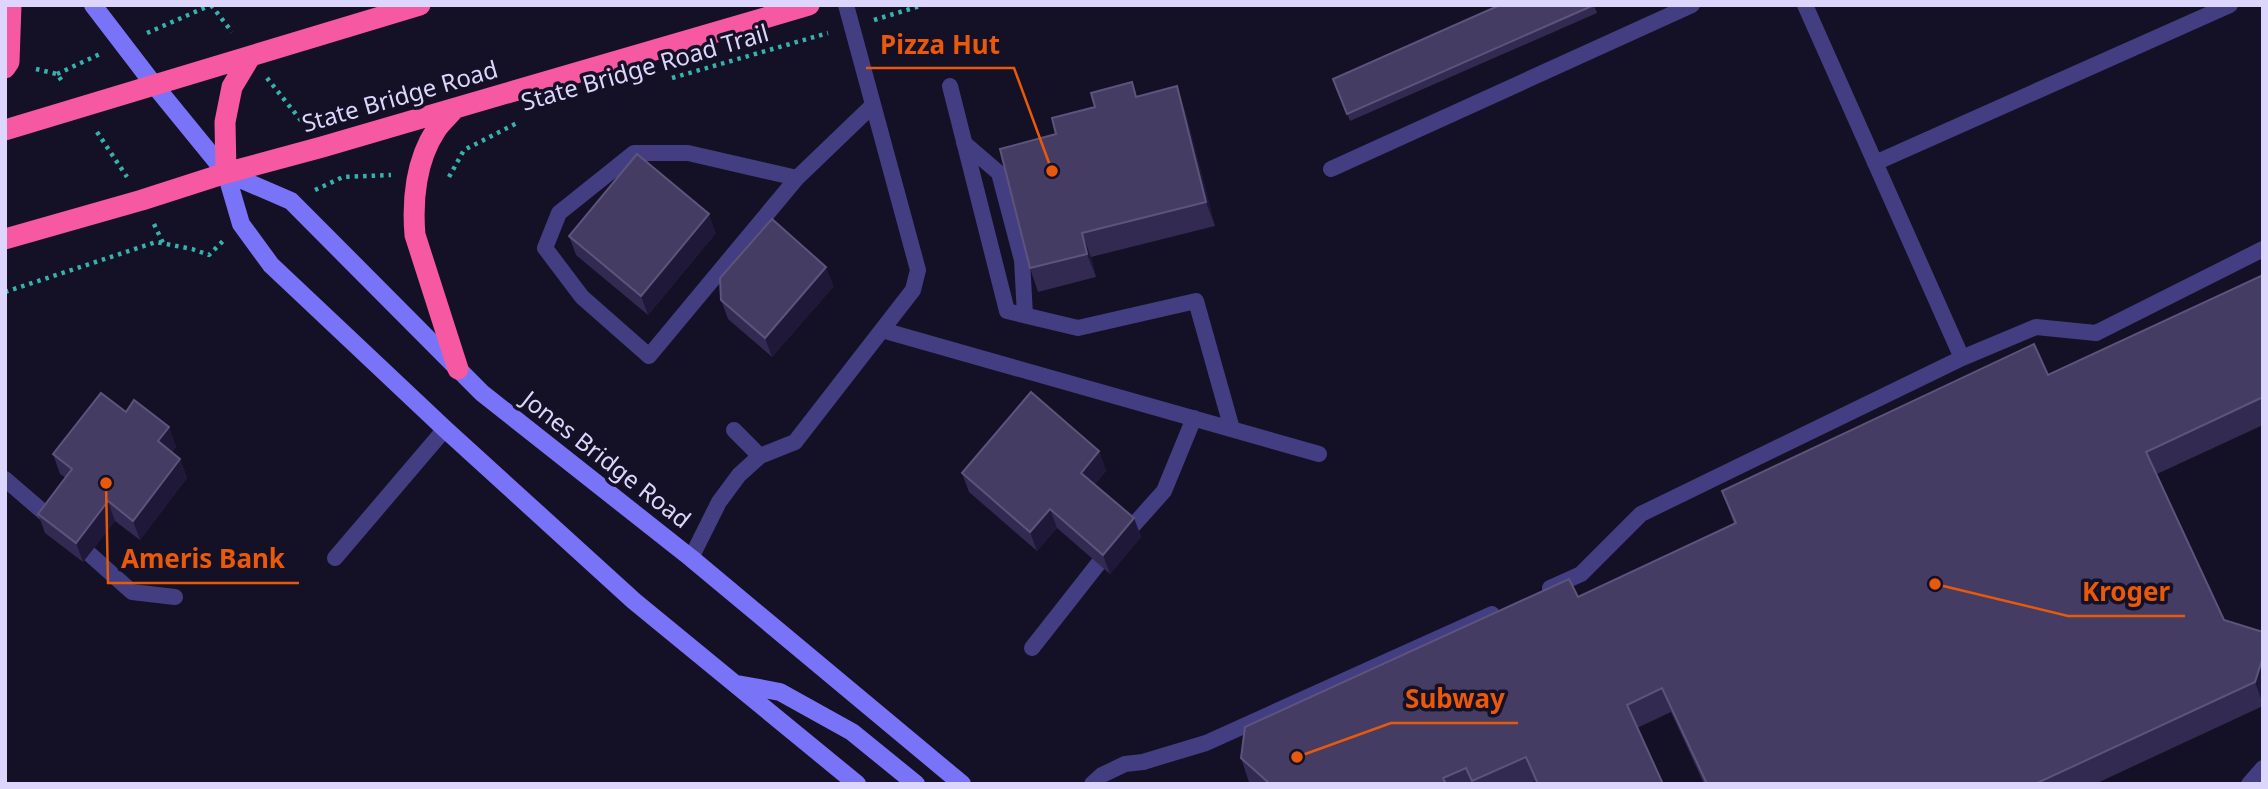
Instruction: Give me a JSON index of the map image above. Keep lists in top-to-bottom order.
{
  "streets": {
    "highway": ["State Bridge Road"],
    "main road": ["Jones Bridge Road"],
    "path": ["State Bridge Road Trail"]
  },
  "crossings": [
    ["State Bridge Road", "Jones Bridge Road"]
  ],
  "places": [
    "Pizza Hut",
    "Ameris Bank",
    "Kroger",
    "Subway"
  ]
}
